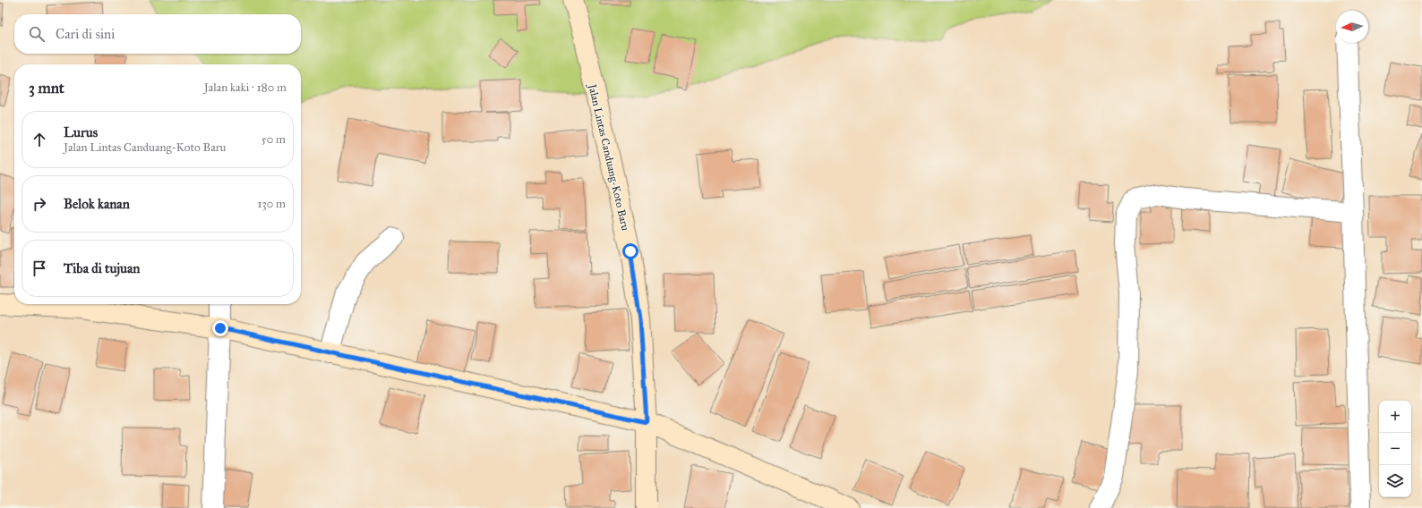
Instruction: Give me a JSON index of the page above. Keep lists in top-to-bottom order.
{
  "streets": {
    "street": ["Jalan Lintas Canduang-Koto Baru"]
  },
  "north": "left",
  "page": {
    "search": "Cari di sini",
    "heading": ["3 mnt", "Jalan kaki · 180 m"],
    "list": [
      ["Lurus", "Jalan Lintas Canduang-Koto Baru", "50 m"],
      ["Belok kanan", "130 m"],
      "Tiba di tujuan"
    ],
    "map_buttons": ["+", "−"]
  }
}
